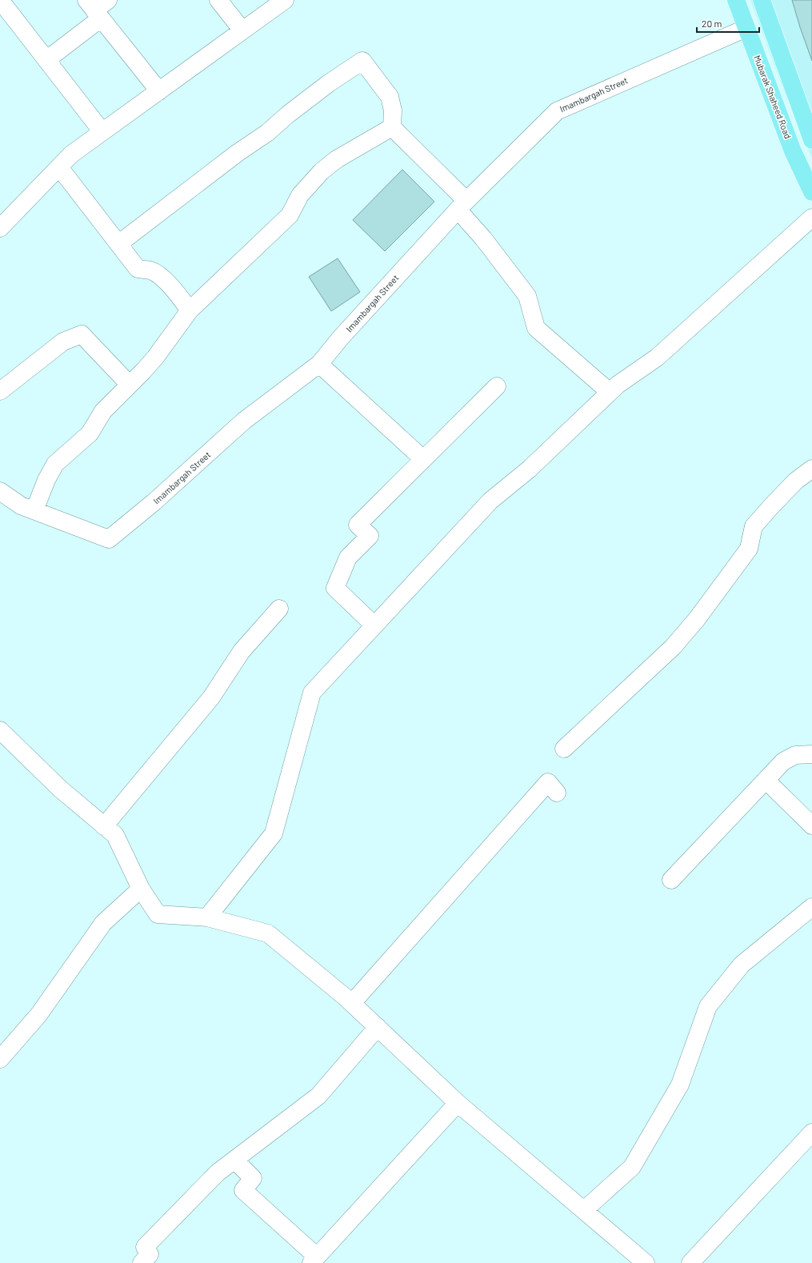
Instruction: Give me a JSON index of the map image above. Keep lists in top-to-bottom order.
{
  "streets": {
    "main road": ["Mubarak Shaheed Road"],
    "street": ["Imambargah Street"]
  },
  "crossings": [
    ["Imambargah Street", "Mubarak Shaheed Road"]
  ],
  "scale_bar": "20 m"
}
